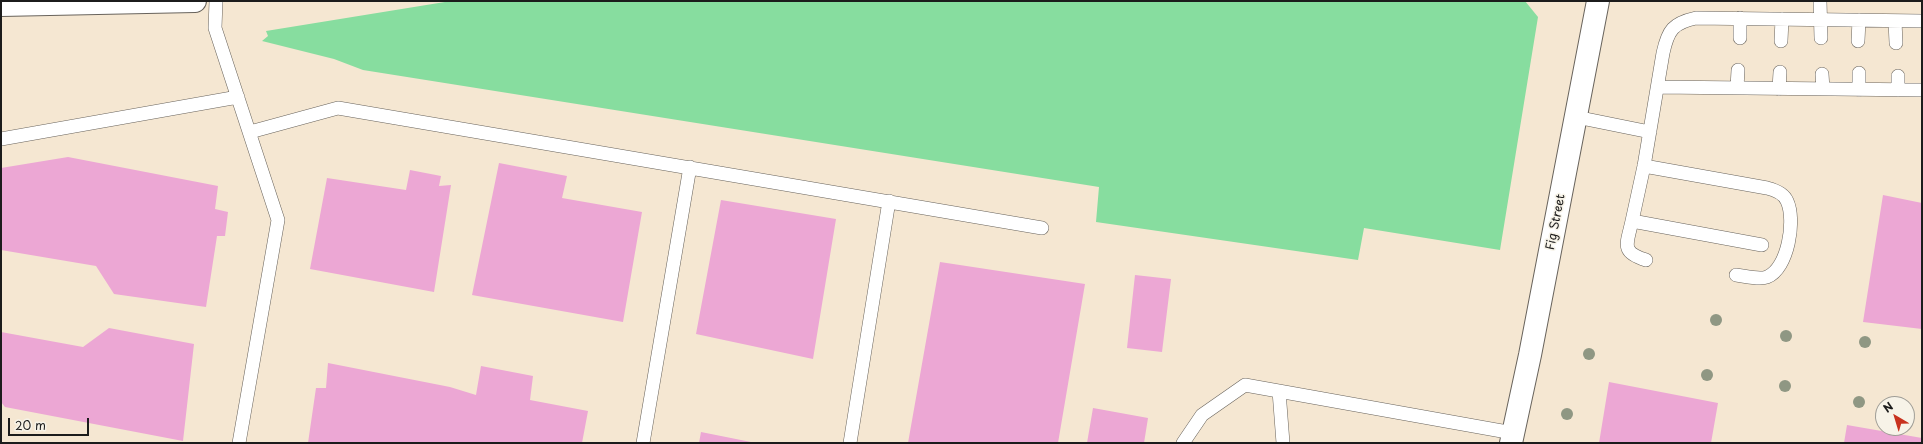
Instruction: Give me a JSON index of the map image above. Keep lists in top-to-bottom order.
{
  "streets": {
    "street": ["Fig Street"]
  },
  "scale_bar": "20 m",
  "north": "top left"
}
